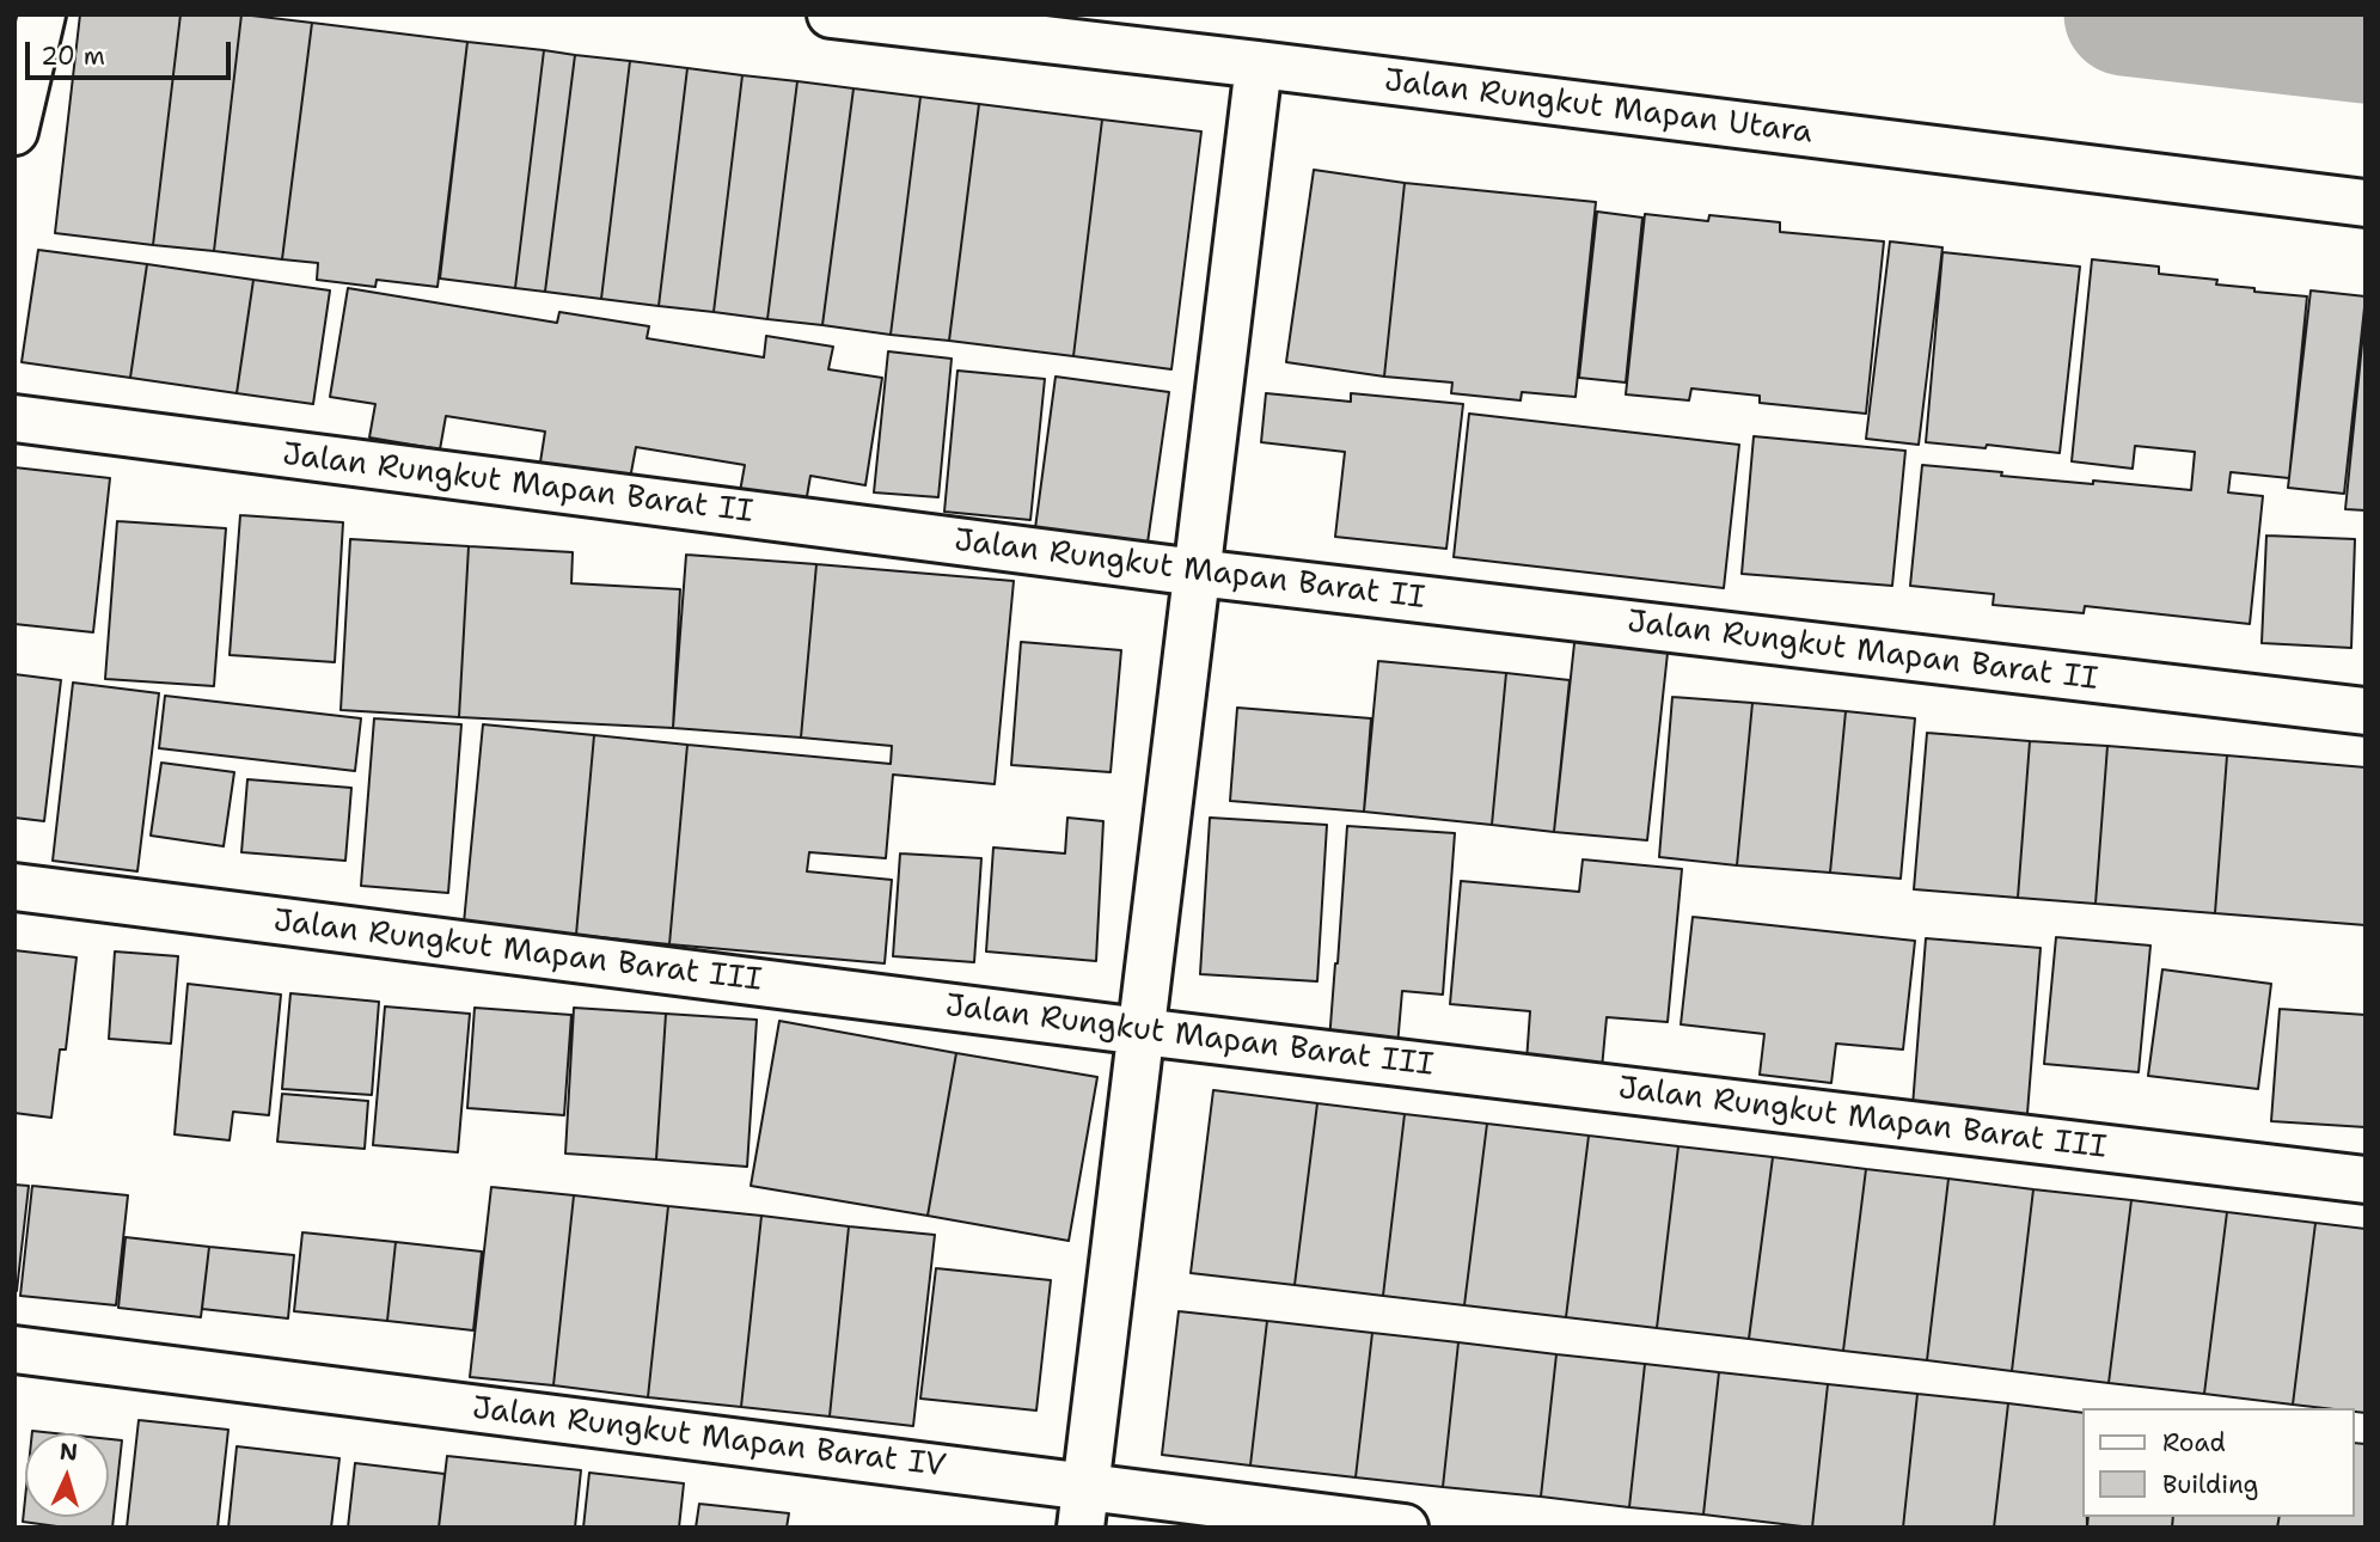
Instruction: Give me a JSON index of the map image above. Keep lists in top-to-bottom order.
{
  "streets": {
    "street": [
      "Jalan Rungkut Mapan Utara",
      "Jalan Rungkut Mapan Barat II",
      "Jalan Rungkut Mapan Barat III",
      "Jalan Rungkut Mapan Barat IV"
    ]
  },
  "legend": ["Road", "Building"],
  "scale_bar": "20 m",
  "north": "top"
}
